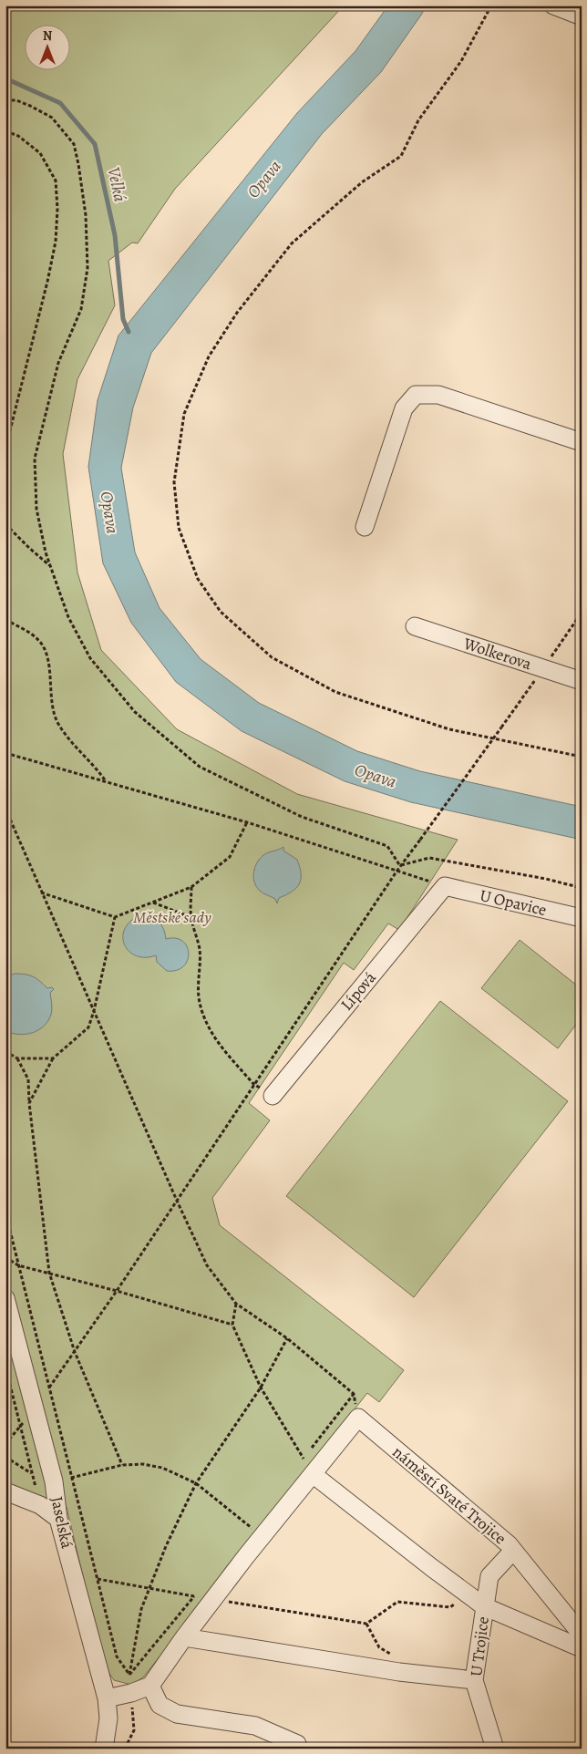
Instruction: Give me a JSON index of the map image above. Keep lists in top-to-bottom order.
{
  "streets": {
    "street": [
      "Wolkerova",
      "U Opavice",
      "Lípová",
      "náměstí Svaté Trojice",
      "Jaselská",
      "U Trojice"
    ]
  },
  "crossings": [
    ["U Opavice", "Lípová"],
    ["náměstí Svaté Trojice", "U Trojice"]
  ],
  "water": ["Opava", "Velká"],
  "parks": ["Městské sady"],
  "north": "top"
}
